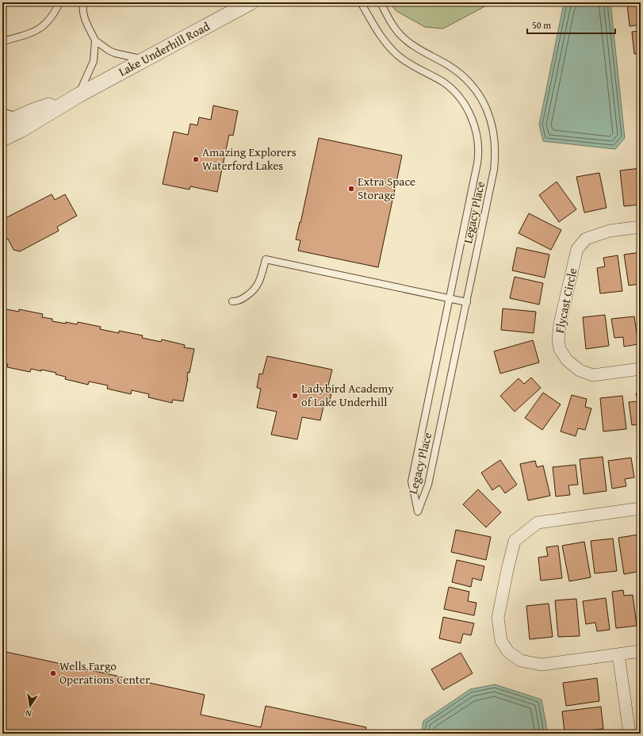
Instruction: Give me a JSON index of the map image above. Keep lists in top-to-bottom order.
{
  "streets": {
    "street": ["Lake Underhill Road", "Flycast Circle"],
    "lane": ["Legacy Place"]
  },
  "places": [
    "Amazing Explorers Waterford Lakes",
    "Extra Space Storage",
    "Ladybird Academy of Lake Underhill",
    "Wells Fargo Operations Center"
  ],
  "scale_bar": "50 m",
  "north": "bottom"
}
